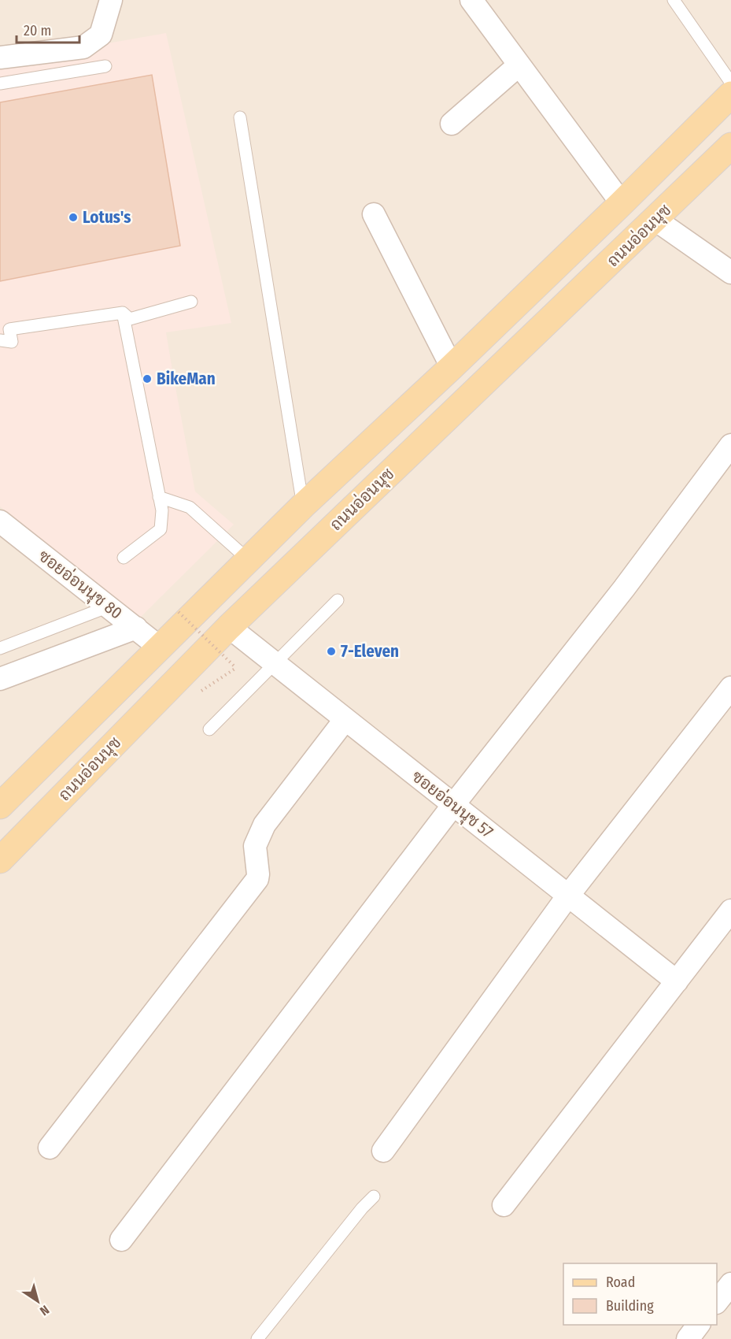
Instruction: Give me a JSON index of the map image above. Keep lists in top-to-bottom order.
{
  "streets": {
    "main road": ["ถนนอ่อนนุช"],
    "street": ["ซอยอ่อนนุช 80", "ซอยอ่อนนุช 57"]
  },
  "crossings": [
    ["ถนนอ่อนนุช", "ซอยอ่อนนุช 57"]
  ],
  "places": ["Lotus's", "BikeMan", "7-Eleven"],
  "legend": ["Road", "Building"],
  "scale_bar": "20 m",
  "north": "bottom right"
}
